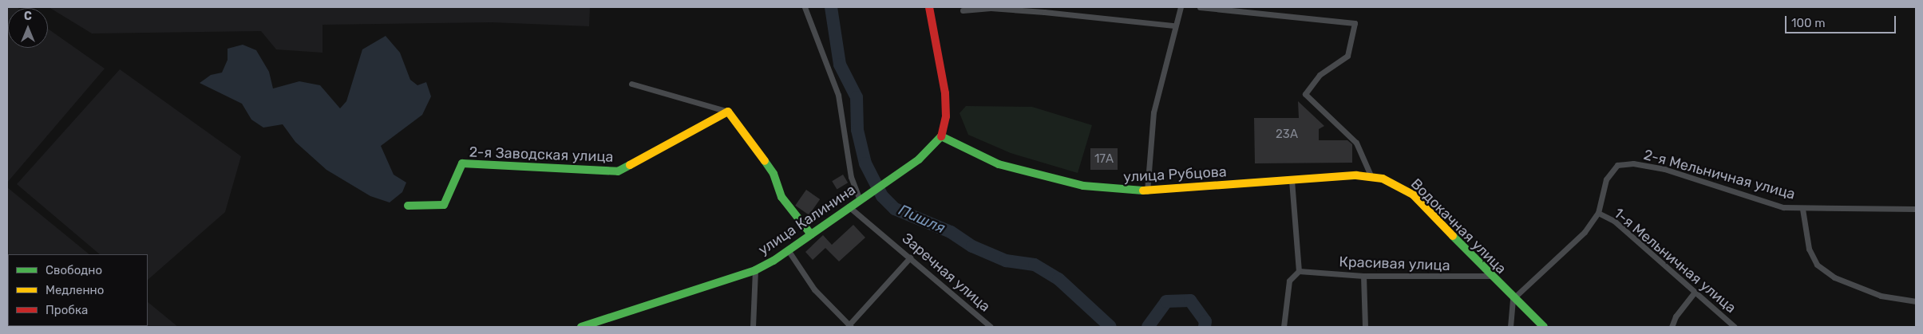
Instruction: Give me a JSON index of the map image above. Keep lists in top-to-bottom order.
{
  "streets": {
    "street": [
      "2-я Заводская улица",
      "улица Рубцова",
      "2-я Мельничная улица",
      "улица Калинина",
      "Водокачная улица",
      "1-я Мельничная улица",
      "Красивая улица",
      "Заречная улица"
    ]
  },
  "crossings": [
    ["улица Рубцова", "улица Калинина"],
    ["улица Рубцова", "Водокачная улица"],
    ["2-я Мельничная улица", "Водокачная улица"],
    ["2-я Мельничная улица", "1-я Мельничная улица"],
    ["улица Калинина", "Заречная улица"],
    ["Водокачная улица", "Красивая улица"]
  ],
  "water": ["Пишля"],
  "house_numbers": ["23А", "17А"],
  "legend": ["Свободно", "Медленно", "Пробка"],
  "scale_bar": "100 m",
  "north": "top"
}
